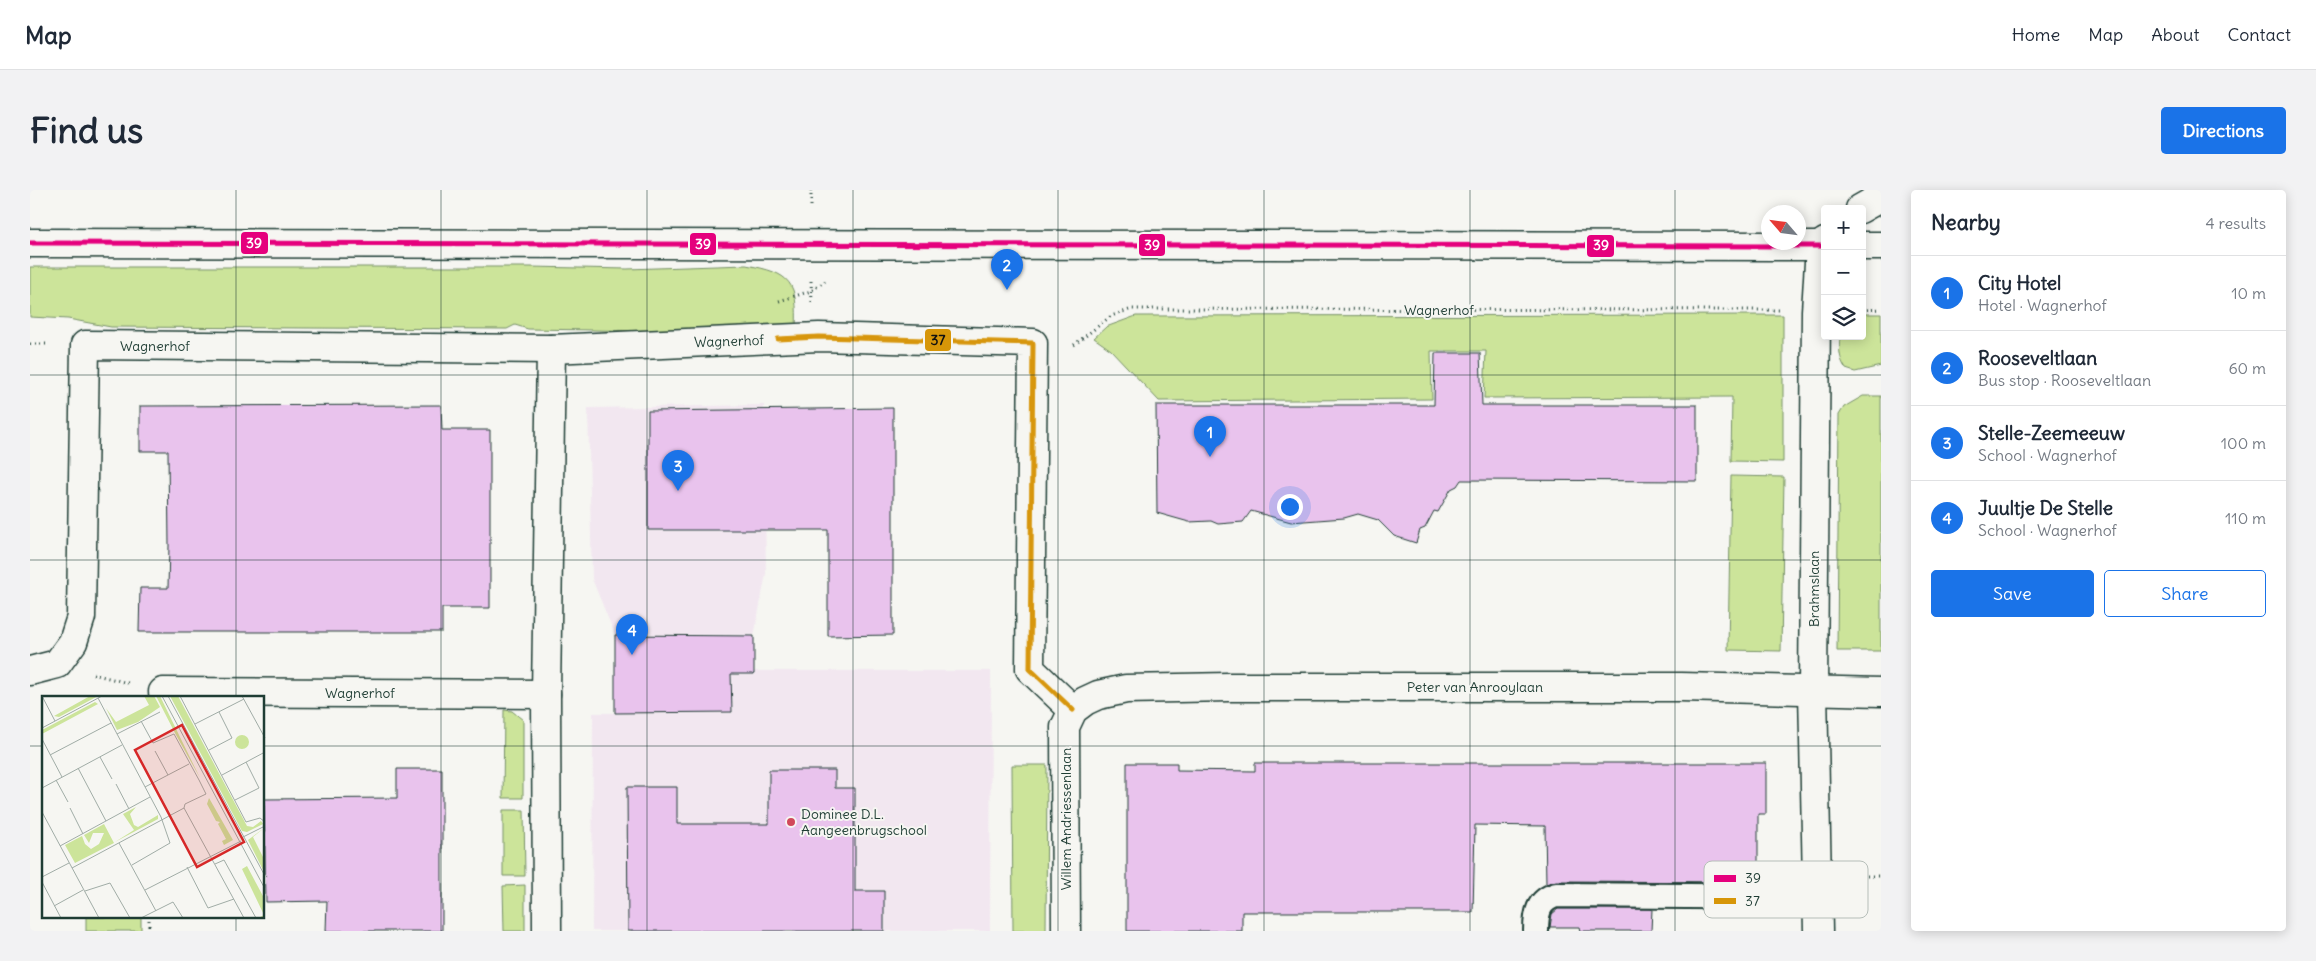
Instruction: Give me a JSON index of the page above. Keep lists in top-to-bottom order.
{
  "streets": {
    "street": [
      "Wagnerhof",
      "Brahmslaan",
      "Peter van Anrooylaan",
      "Willem Andriessenlaan"
    ]
  },
  "crossings": [
    ["Wagnerhof", "Brahmslaan"],
    ["Wagnerhof", "Peter van Anrooylaan"],
    ["Wagnerhof", "Willem Andriessenlaan"],
    ["Brahmslaan", "Peter van Anrooylaan"],
    ["Peter van Anrooylaan", "Willem Andriessenlaan"]
  ],
  "places": ["Dominee D.L. Aangeenbrugschool"],
  "lines": ["transit line 39", "transit line 37"],
  "legend": ["39", "37"],
  "north": "top left",
  "page": {
    "header": "Map",
    "nav": [
      "Home",
      "Map",
      "About",
      "Contact"
    ],
    "buttons": [
      "Directions",
      ["Save", "Share"]
    ],
    "title": "Find us",
    "heading": ["Nearby", "4 results"],
    "map_buttons": ["+", "−"],
    "pins": [
      "2",
      "1",
      "3",
      "4"
    ],
    "list": [
      {
        "mark": "1",
        "name": "City Hotel",
        "note": "Hotel · Wagnerhof",
        "value": "10 m"
      },
      {
        "mark": "2",
        "name": "Rooseveltlaan",
        "note": "Bus stop · Rooseveltlaan",
        "value": "60 m"
      },
      {
        "mark": "3",
        "name": "Stelle-Zeemeeuw",
        "note": "School · Wagnerhof",
        "value": "100 m"
      },
      {
        "mark": "4",
        "name": "Juultje De Stelle",
        "note": "School · Wagnerhof",
        "value": "110 m"
      }
    ]
  }
}
